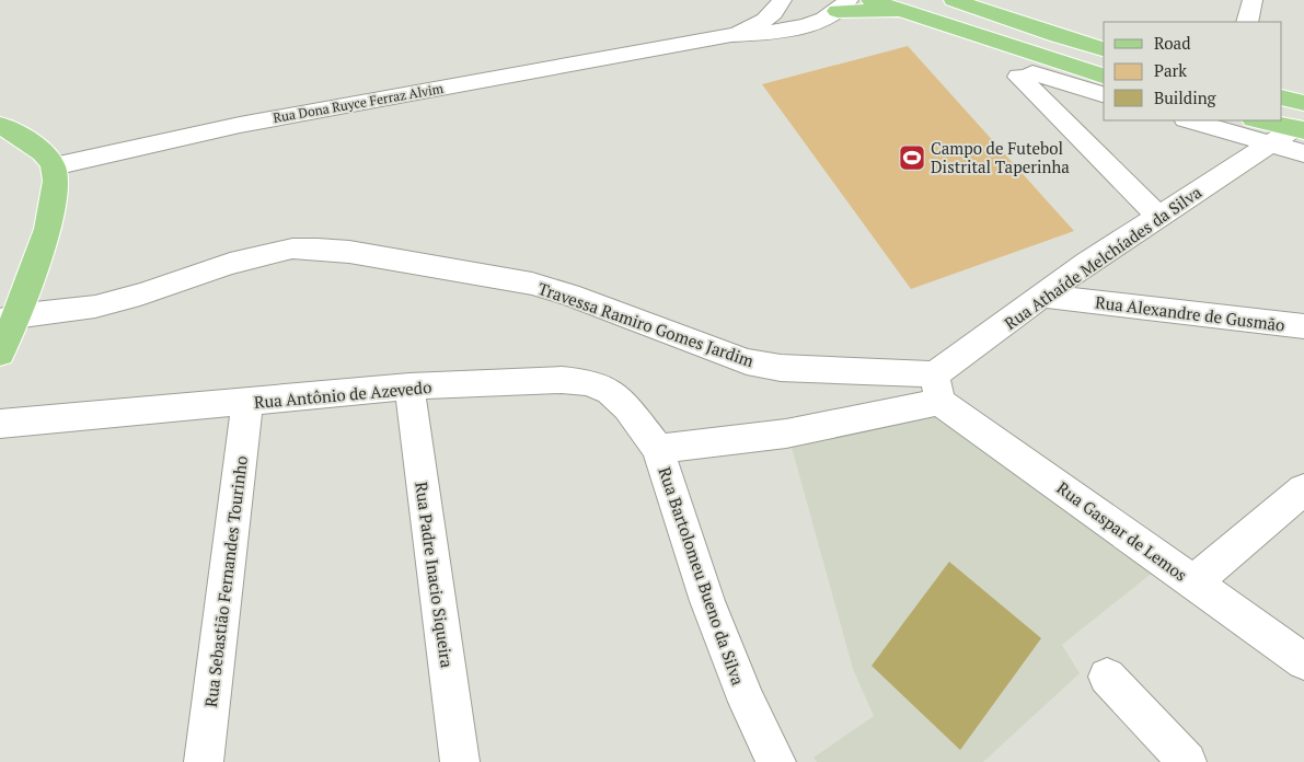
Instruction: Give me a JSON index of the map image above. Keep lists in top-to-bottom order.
{
  "streets": {
    "street": [
      "Rua Dona Ruyce Ferraz Alvim",
      "Rua Athaíde Melchíades da Silva",
      "Rua Alexandre de Gusmão",
      "Travessa Ramiro Gomes Jardim",
      "Rua Antônio de Azevedo",
      "Rua Gaspar de Lemos",
      "Rua Padre Inacio Siqueira",
      "Rua Bartolomeu Bueno da Silva",
      "Rua Sebastião Fernandes Tourinho"
    ]
  },
  "crossings": [
    ["Rua Athaíde Melchíades da Silva", "Rua Alexandre de Gusmão"],
    ["Rua Athaíde Melchíades da Silva", "Travessa Ramiro Gomes Jardim"],
    ["Rua Athaíde Melchíades da Silva", "Rua Gaspar de Lemos"],
    ["Travessa Ramiro Gomes Jardim", "Rua Gaspar de Lemos"],
    ["Rua Antônio de Azevedo", "Rua Padre Inacio Siqueira"],
    ["Rua Antônio de Azevedo", "Rua Bartolomeu Bueno da Silva"],
    ["Rua Antônio de Azevedo", "Rua Sebastião Fernandes Tourinho"]
  ],
  "places": {
    "sports": ["Campo de Futebol Distrital Taperinha"]
  },
  "legend": ["Road", "Park", "Building"]
}
